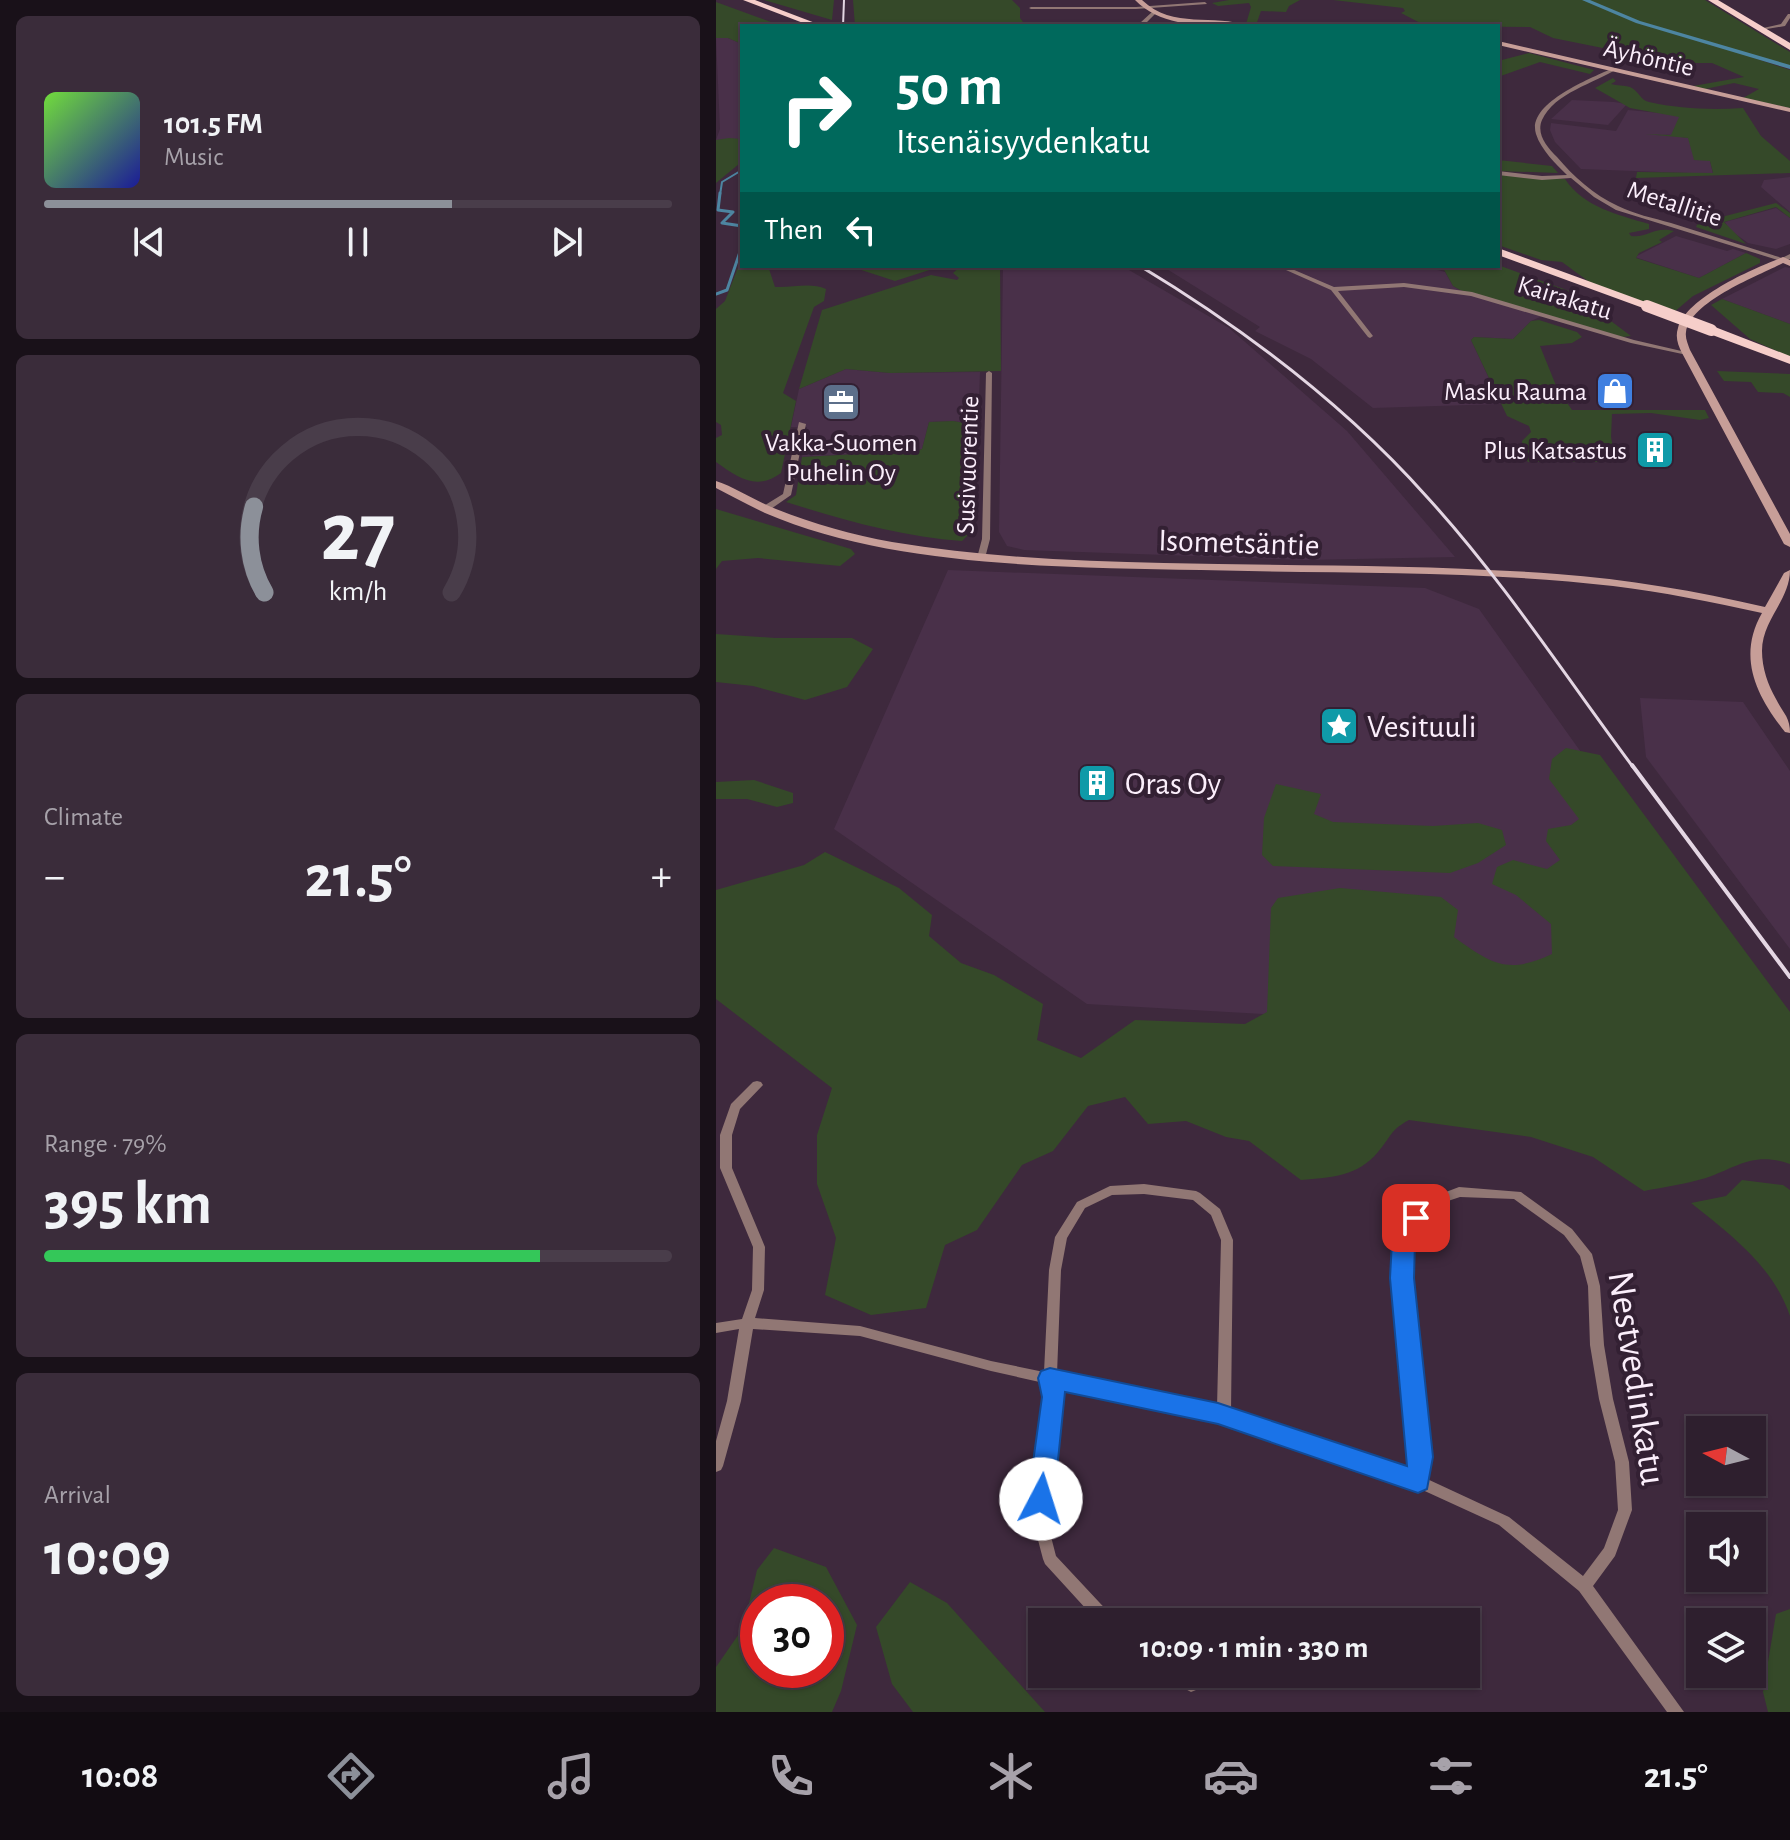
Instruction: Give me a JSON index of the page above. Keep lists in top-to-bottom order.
{
  "streets": {
    "main road": ["Äyhöntie", "Isometsäntie"],
    "street": [
      "Metallitie",
      "Kairakatu",
      "Susivuorentie",
      "Nestvedinkatu"
    ]
  },
  "crossings": [
    ["Äyhöntie", "Metallitie"],
    ["Susivuorentie", "Isometsäntie"]
  ],
  "places": {
    "shop": ["Masku Rauma"],
    "office": ["Vakka-Suomen Puhelin Oy"],
    "building": ["Plus Katsastus", "Oras Oy"],
    "place": ["Vesituuli"]
  },
  "north": "left",
  "page": {
    "turn": ["50 m", "Itsenäisyydenkatu"],
    "song": ["101.5 FM", "Music"],
    "then": "Then",
    "tile": [
      "Climate",
      ["Range · 79%", "395 km"],
      ["Arrival", "10:09"]
    ],
    "heat": ["−", "21.5°", "+"],
    "limit": "30",
    "trip": "10:09 · 1 min · 330 m",
    "tabs": ["10:08", "21.5°"],
    "gauge": ["27", "km/h"]
  }
}
